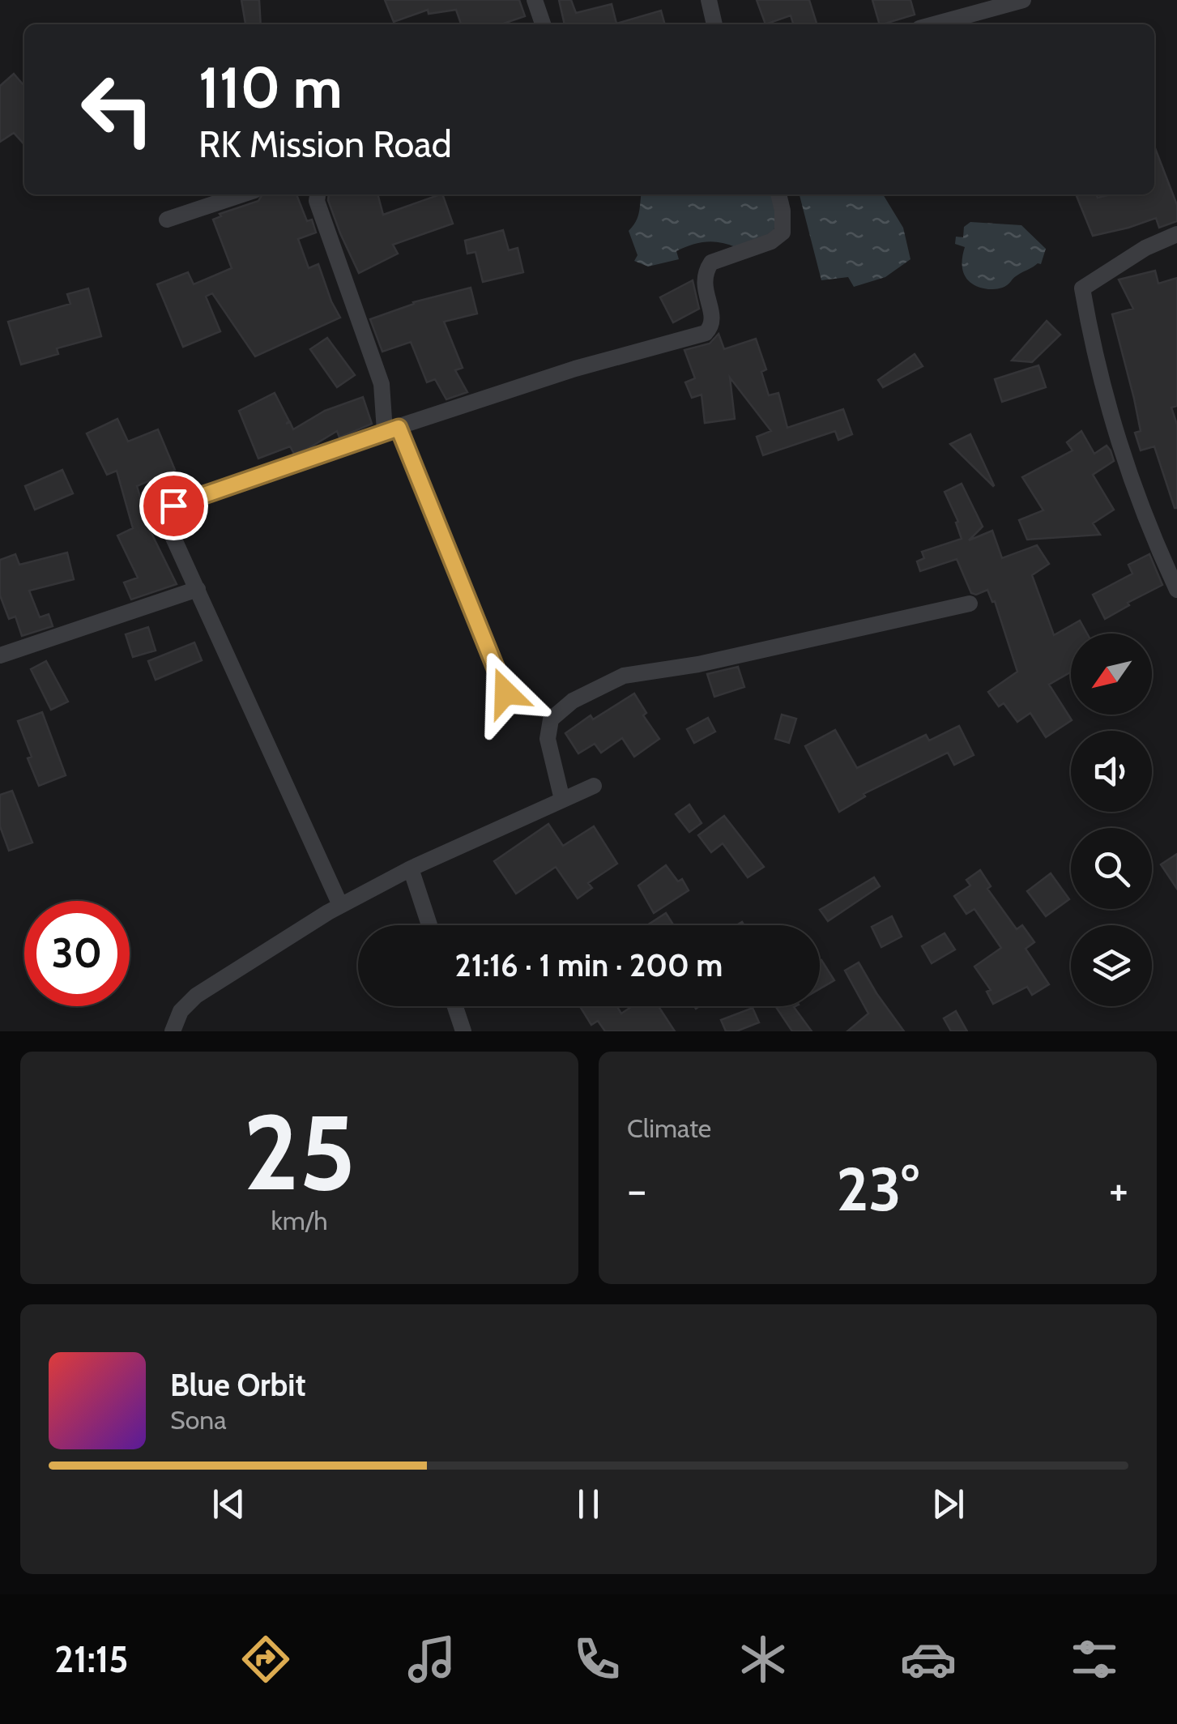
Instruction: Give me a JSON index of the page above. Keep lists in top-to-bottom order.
{
  "north": "bottom left",
  "page": {
    "turn": ["110 m", "RK Mission Road"],
    "limit": "30",
    "trip": "21:16 · 1 min · 200 m",
    "tile": [
      ["25", "km/h"],
      "Climate"
    ],
    "heat": ["−", "23°", "+"],
    "song": ["Blue Orbit", "Sona"],
    "tabs": "21:15"
  }
}
